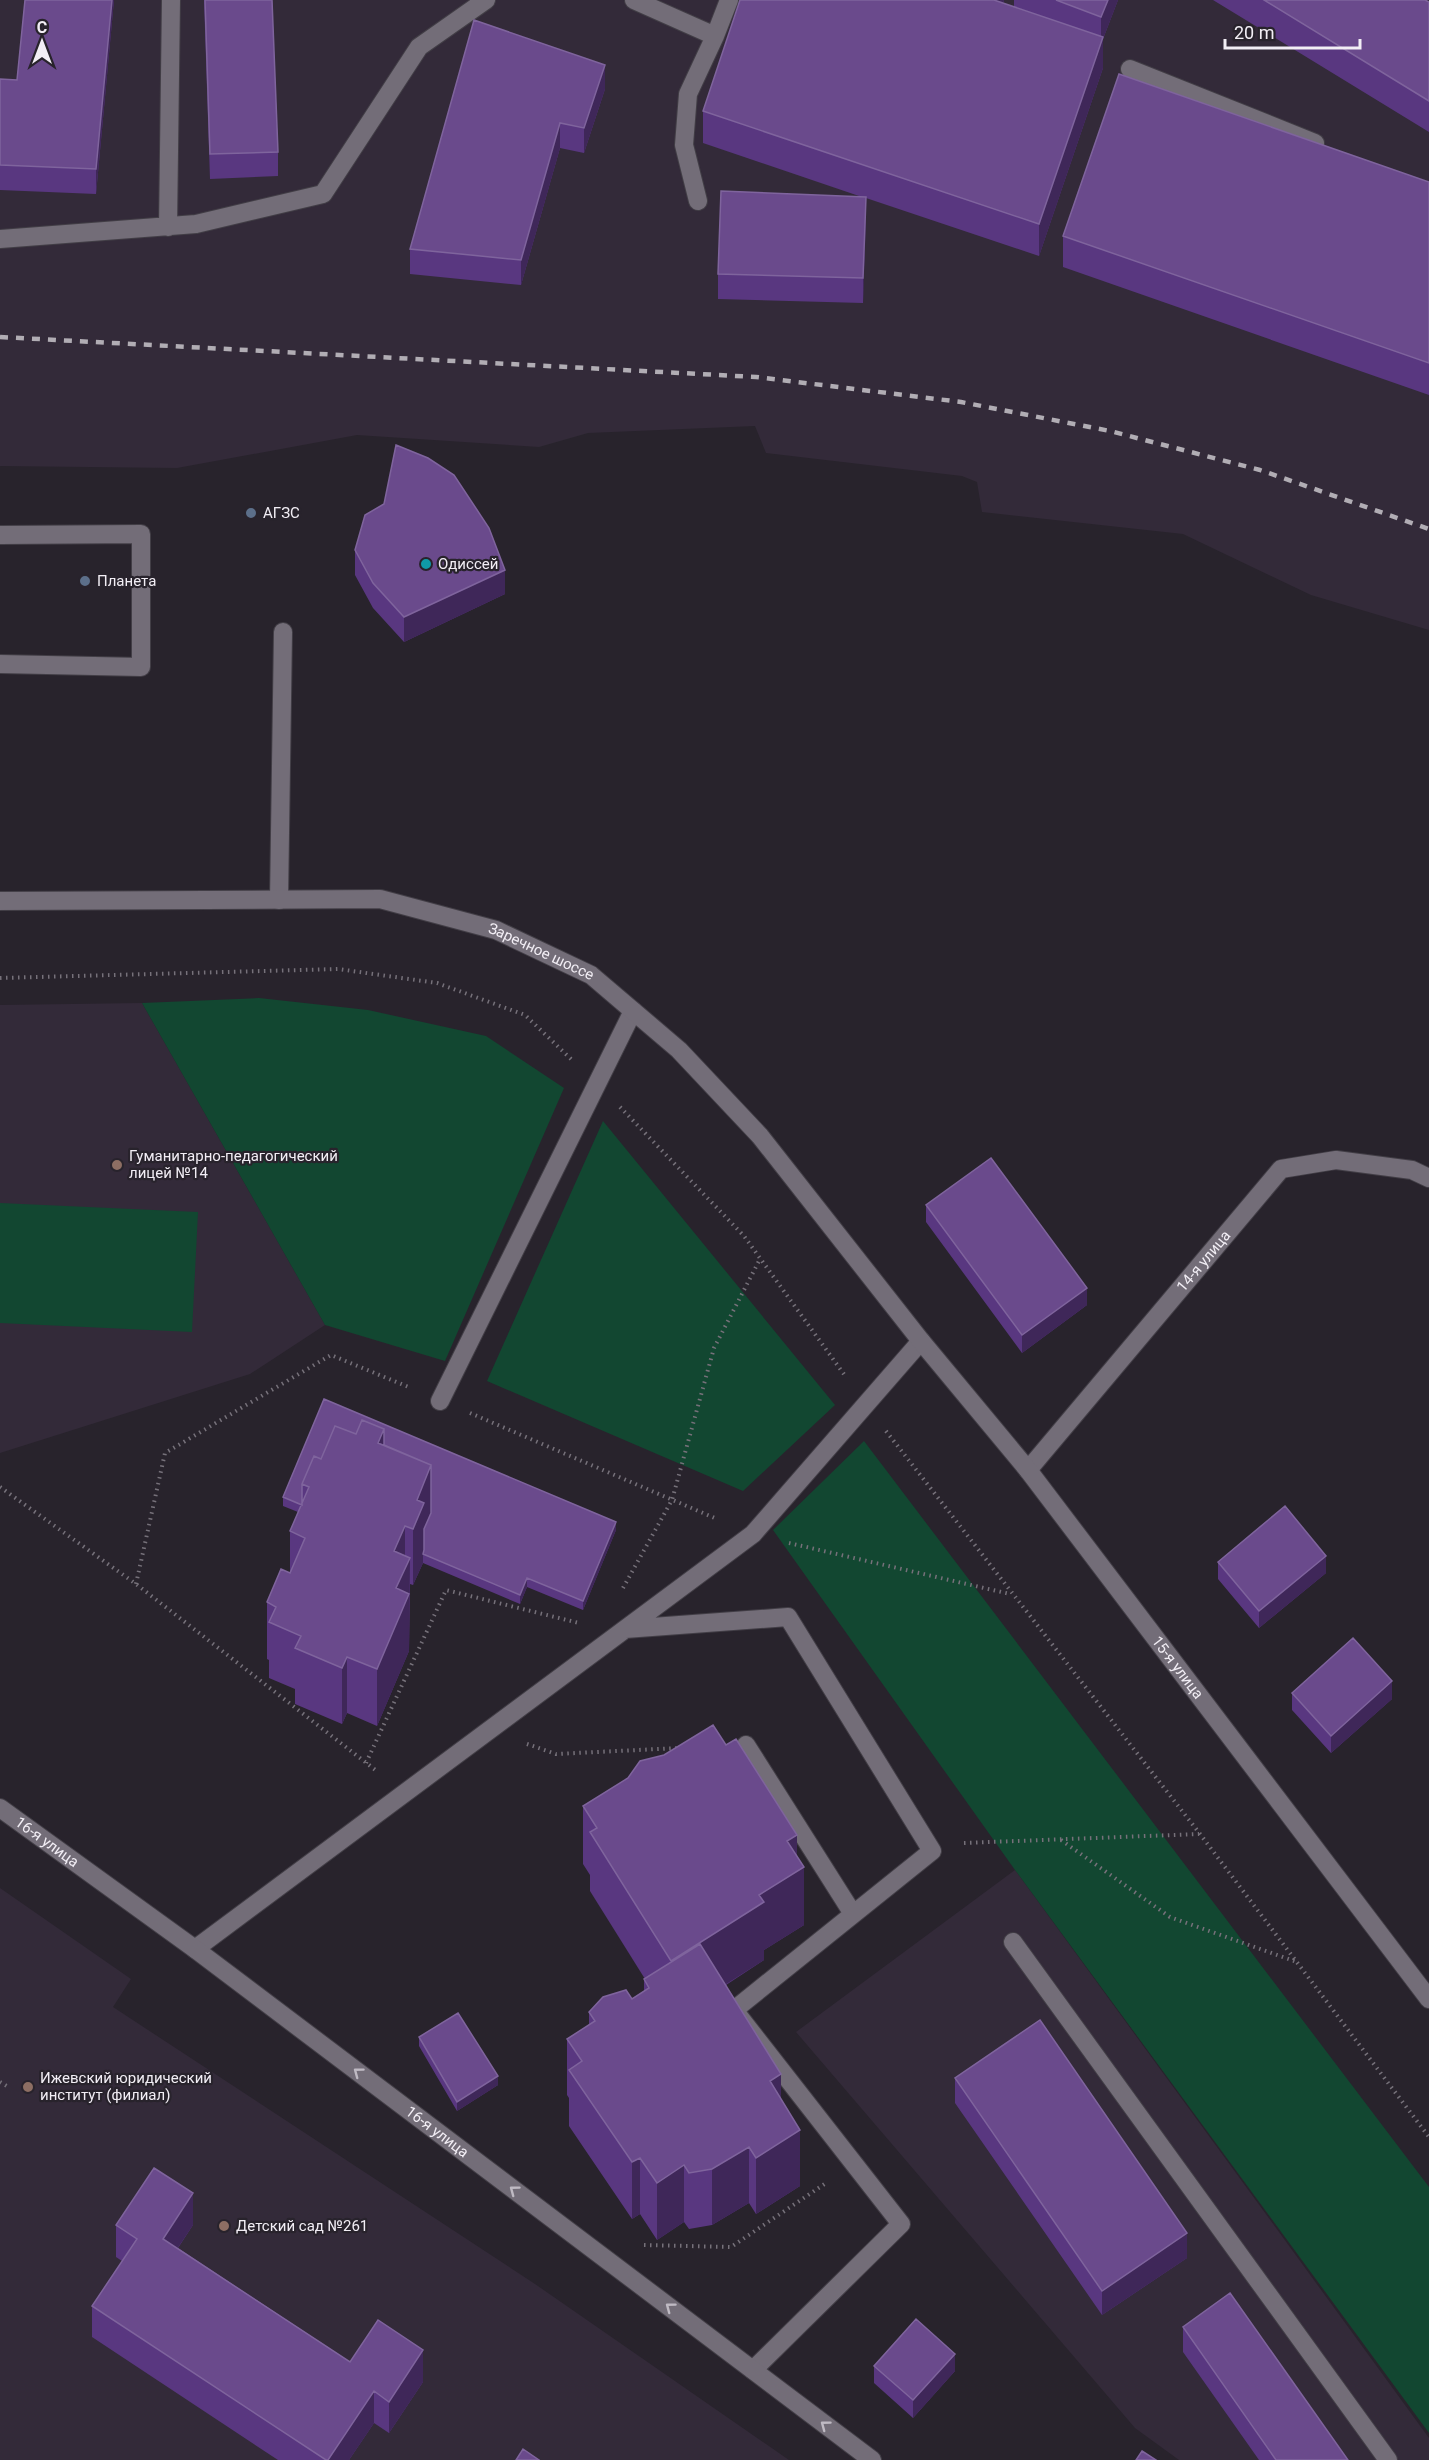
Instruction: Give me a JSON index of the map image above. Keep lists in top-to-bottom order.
{
  "streets": {
    "main road": [
      "Заречное шоссе",
      "14-я улица",
      "15-я улица",
      "16-я улица"
    ]
  },
  "crossings": [
    ["Заречное шоссе", "15-я улица"],
    ["14-я улица", "15-я улица"]
  ],
  "one_way": ["16-я улица"],
  "places": [
    "АГЗС",
    "Одиссей",
    "Планета",
    "Гуманитарно-педагогический лицей №14",
    "Ижевский юридический институт (филиал)",
    "Детский сад №261"
  ],
  "scale_bar": "20 m",
  "north": "top"
}
